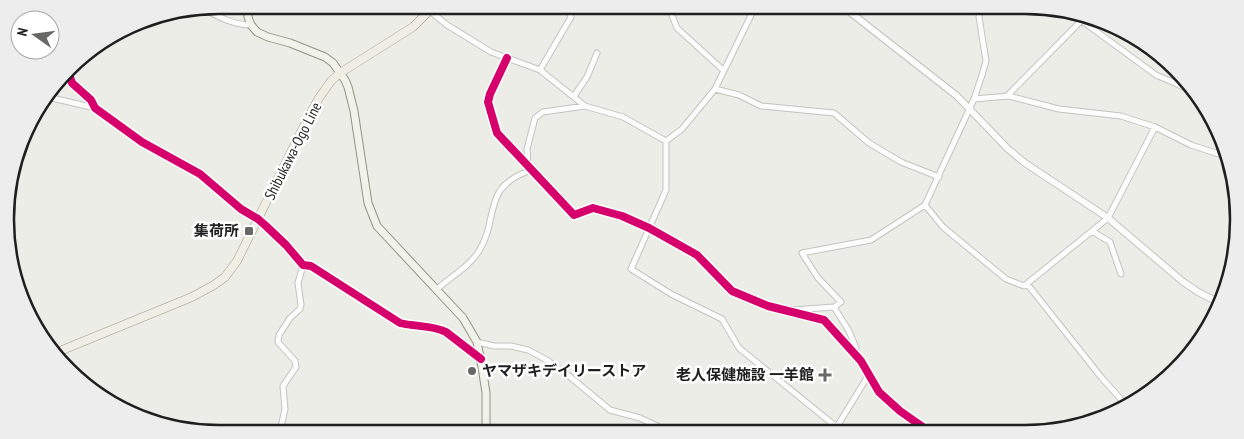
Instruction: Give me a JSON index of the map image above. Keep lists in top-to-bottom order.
{
  "streets": {
    "main road": ["Shibukawa-Ogo Line"]
  },
  "places": {
    "transit": ["集荷所"],
    "other": ["ヤマザキデイリーストア"],
    "health": ["老人保健施設 一羊館"]
  },
  "north": "left"
}
